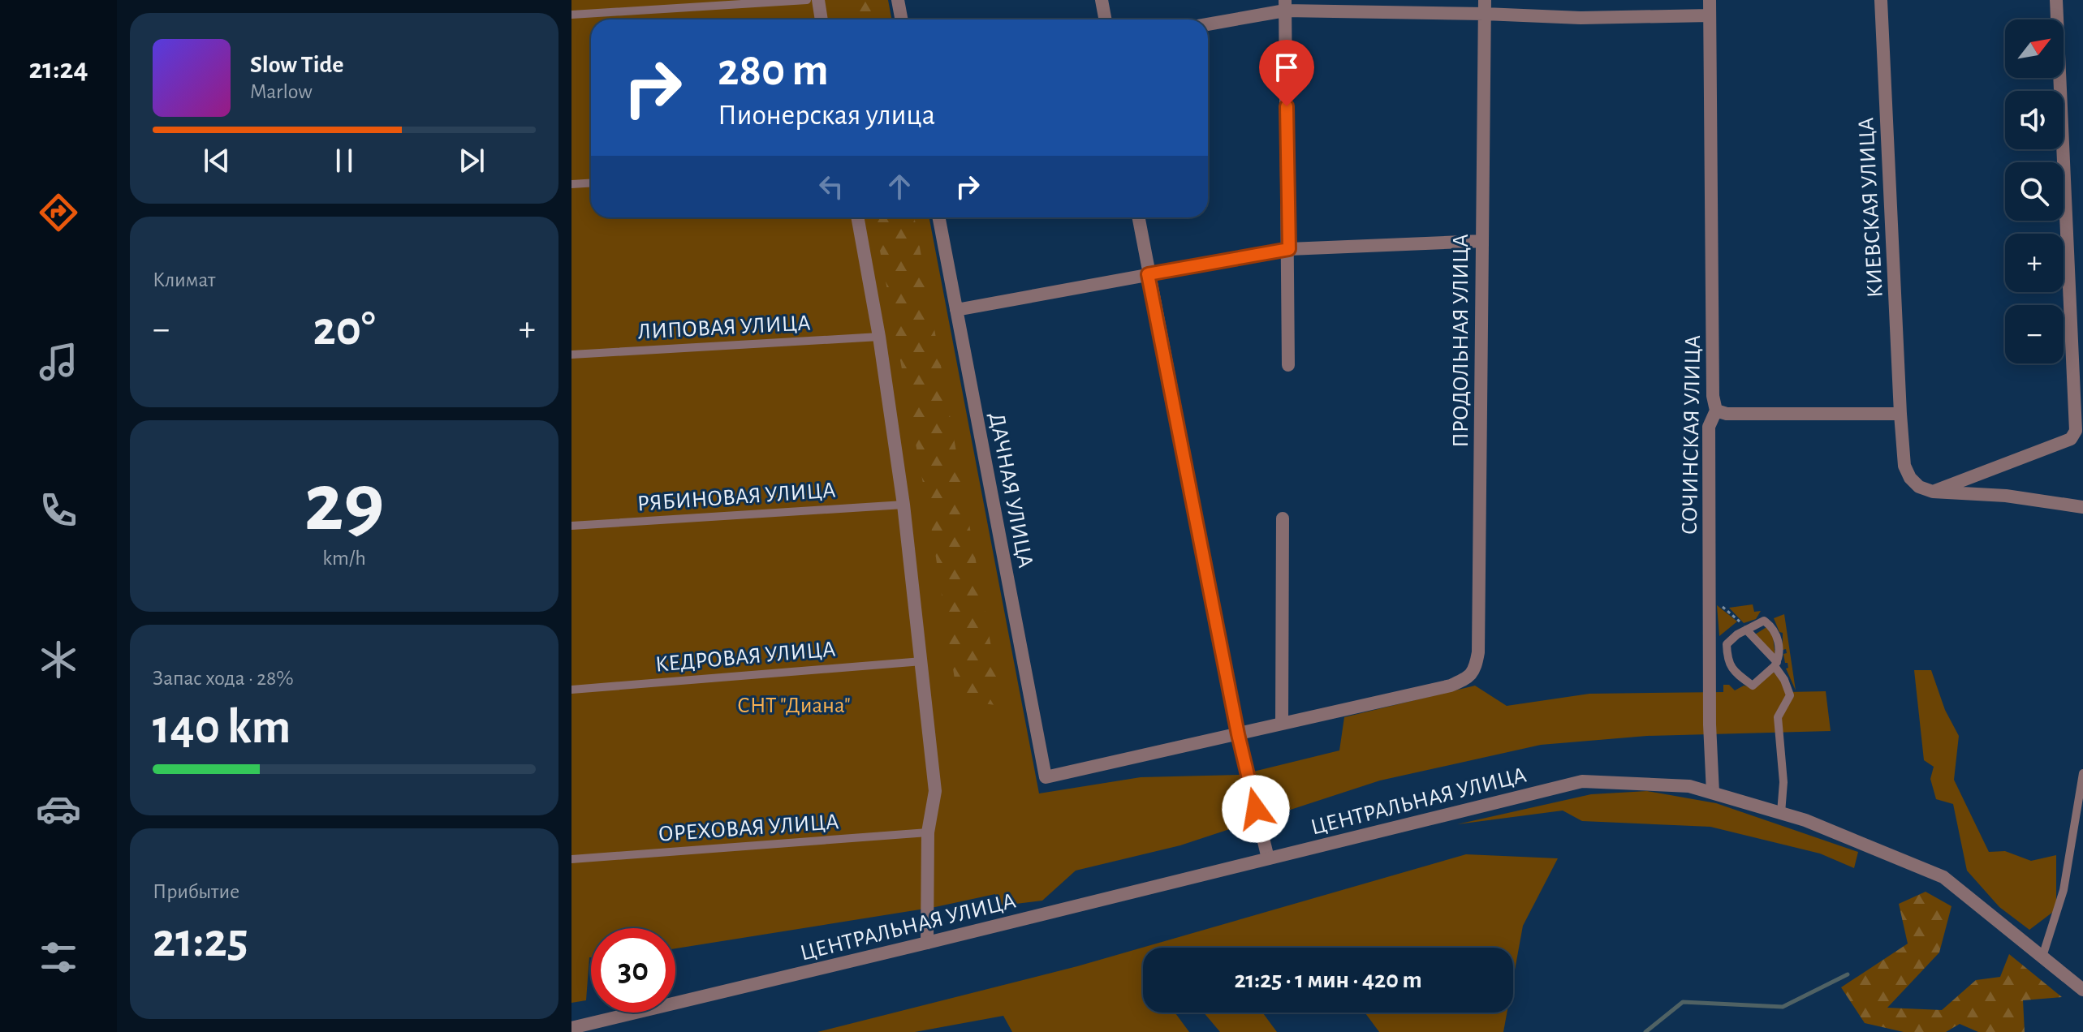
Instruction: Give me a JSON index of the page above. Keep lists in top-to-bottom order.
{
  "streets": {
    "street": [
      "КИЕВСКАЯ УЛИЦА",
      "ПРОДОЛЬНАЯ УЛИЦА",
      "СОЧИНСКАЯ УЛИЦА",
      "ДАЧНАЯ УЛИЦА",
      "ЦЕНТРАЛЬНАЯ УЛИЦА"
    ],
    "lane": [
      "ЛИПОВАЯ УЛИЦА",
      "РЯБИНОВАЯ УЛИЦА",
      "КЕДРОВАЯ УЛИЦА",
      "ОРЕХОВАЯ УЛИЦА"
    ]
  },
  "crossings": [
    ["СОЧИНСКАЯ УЛИЦА", "ЦЕНТРАЛЬНАЯ УЛИЦА"]
  ],
  "parks": ["СНТ \"Диана\""],
  "north": "top right",
  "page": {
    "tabs": "21:24",
    "map_buttons": ["+", "−"],
    "turn": ["280 m", "Пионерская улица"],
    "song": ["Slow Tide", "Marlow"],
    "tile": [
      "Климат",
      ["29", "km/h"],
      ["Запас хода · 28%", "140 km"],
      ["Прибытие", "21:25"]
    ],
    "heat": ["−", "20°", "+"],
    "limit": "30",
    "trip": "21:25 · 1 мин · 420 m"
  }
}
